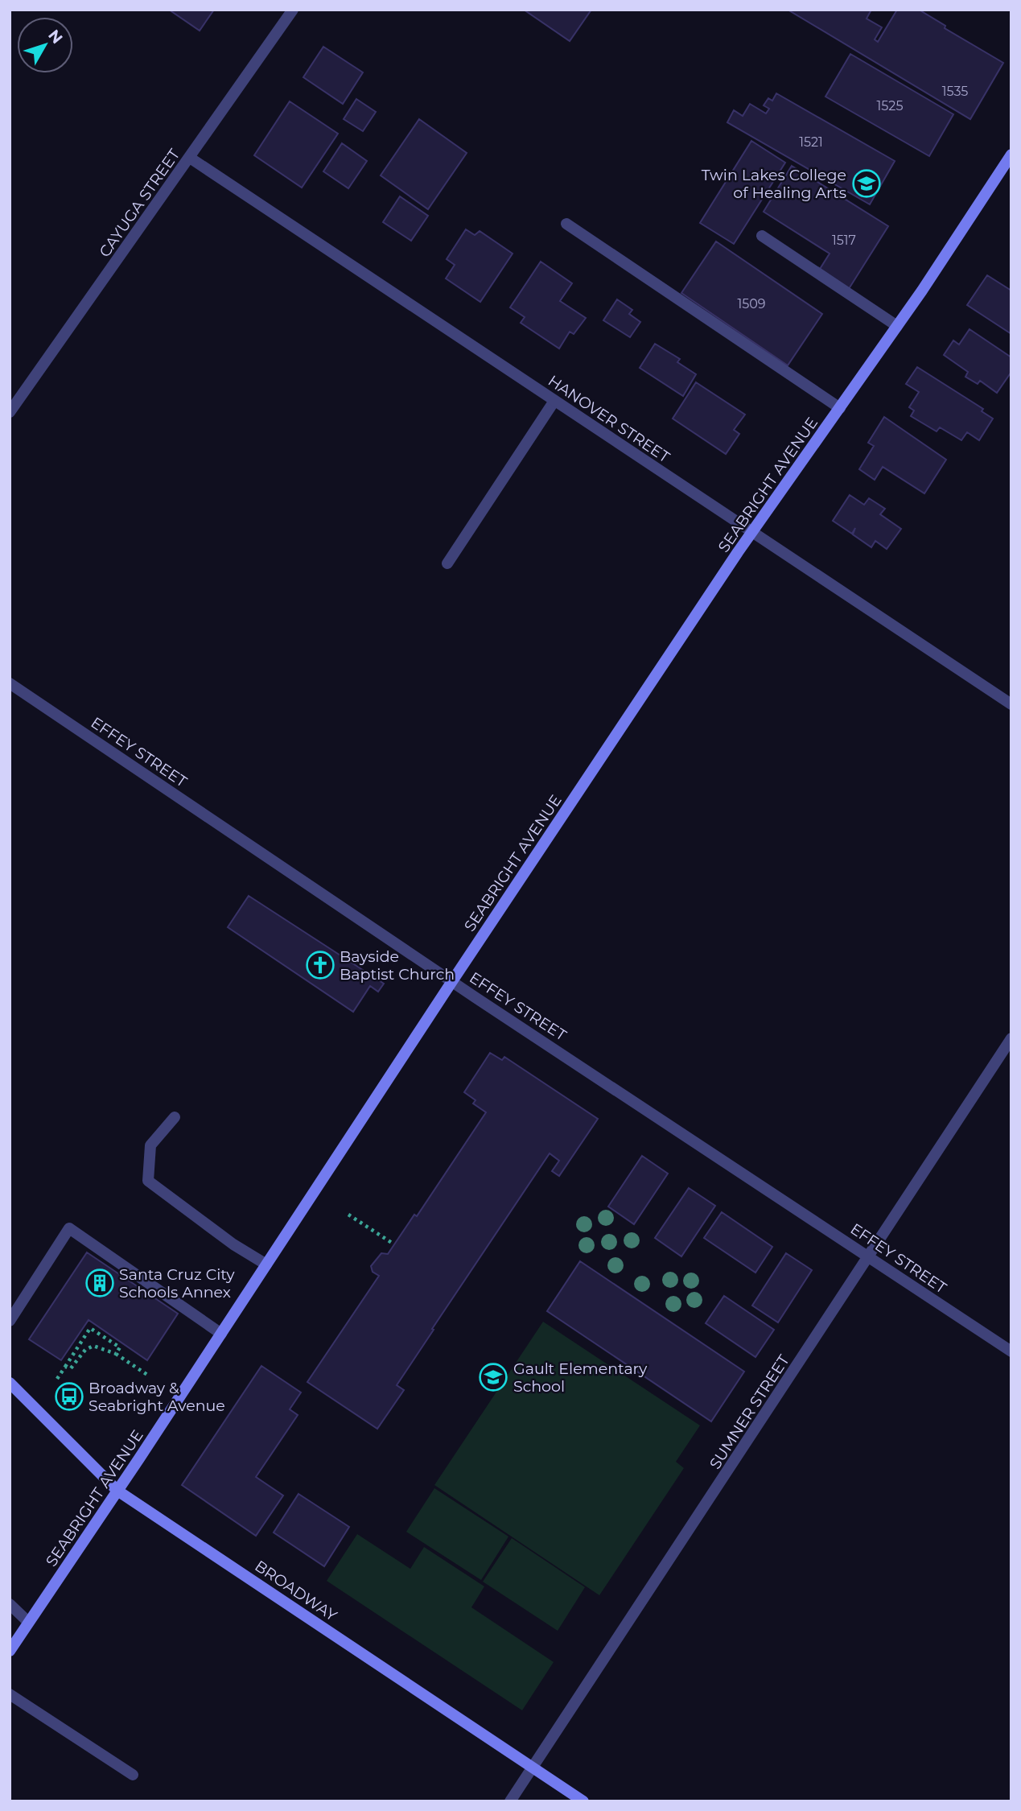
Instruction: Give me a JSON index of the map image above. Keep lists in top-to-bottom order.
{
  "streets": {
    "main road": ["SEABRIGHT AVENUE", "BROADWAY"],
    "street": [
      "CAYUGA STREET",
      "HANOVER STREET",
      "EFFEY STREET",
      "SUMNER STREET"
    ]
  },
  "crossings": [
    ["CAYUGA STREET", "HANOVER STREET"],
    ["HANOVER STREET", "SEABRIGHT AVENUE"],
    ["SEABRIGHT AVENUE", "EFFEY STREET"],
    ["SEABRIGHT AVENUE", "BROADWAY"],
    ["EFFEY STREET", "SUMNER STREET"],
    ["SUMNER STREET", "BROADWAY"]
  ],
  "places": {
    "school or university": ["Twin Lakes College of Healing Arts", "Gault Elementary School"],
    "church": ["Bayside Baptist Church"],
    "building": ["Santa Cruz City Schools Annex"],
    "bus stop": ["Broadway & Seabright Avenue"]
  },
  "house_numbers": [
    "1535",
    "1525",
    "1521",
    "1517",
    "1509"
  ],
  "north": "top right"
}
